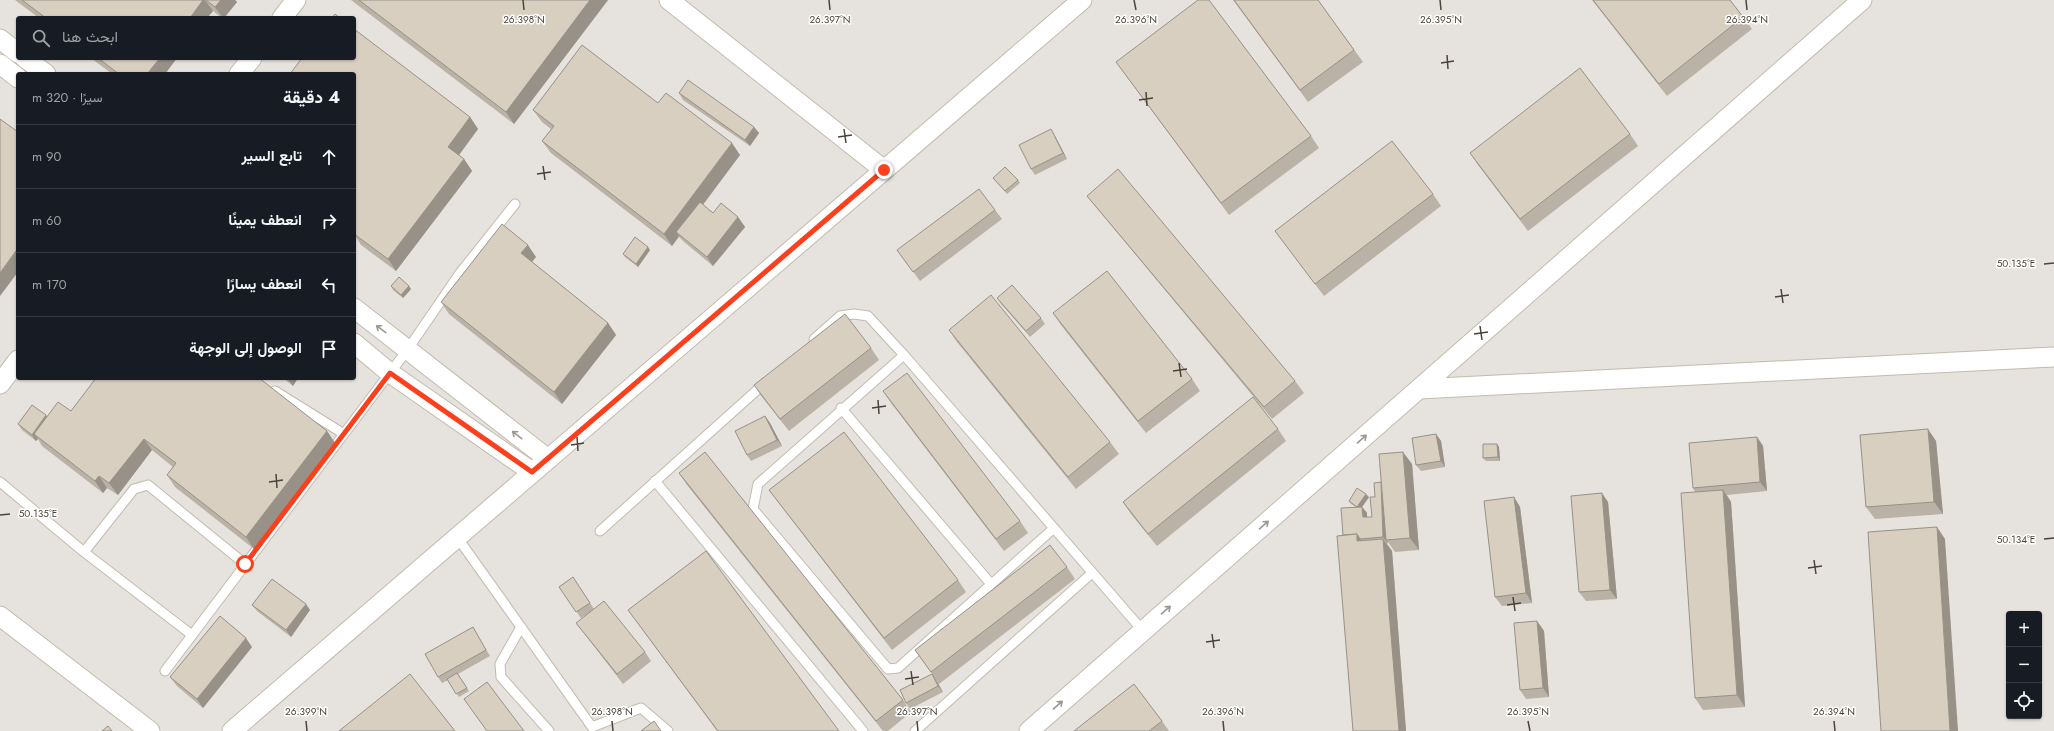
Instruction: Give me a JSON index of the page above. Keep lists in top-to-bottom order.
{
  "page": {
    "search": "ابحث هنا",
    "heading": ["4 دقيقة", "سيرًا · 320 m"],
    "list": [
      ["تابع السير", "90 m"],
      ["انعطف يمينًا", "60 m"],
      ["انعطف يسارًا", "170 m"],
      "الوصول إلى الوجهة"
    ],
    "map_buttons": ["+", "−"]
  },
  "coordinates": [
    "26.398°N",
    "26.397°N",
    "26.396°N",
    "26.395°N",
    "26.394°N",
    "50.135°E",
    "50.134°E",
    "26.399°N"
  ]
}
